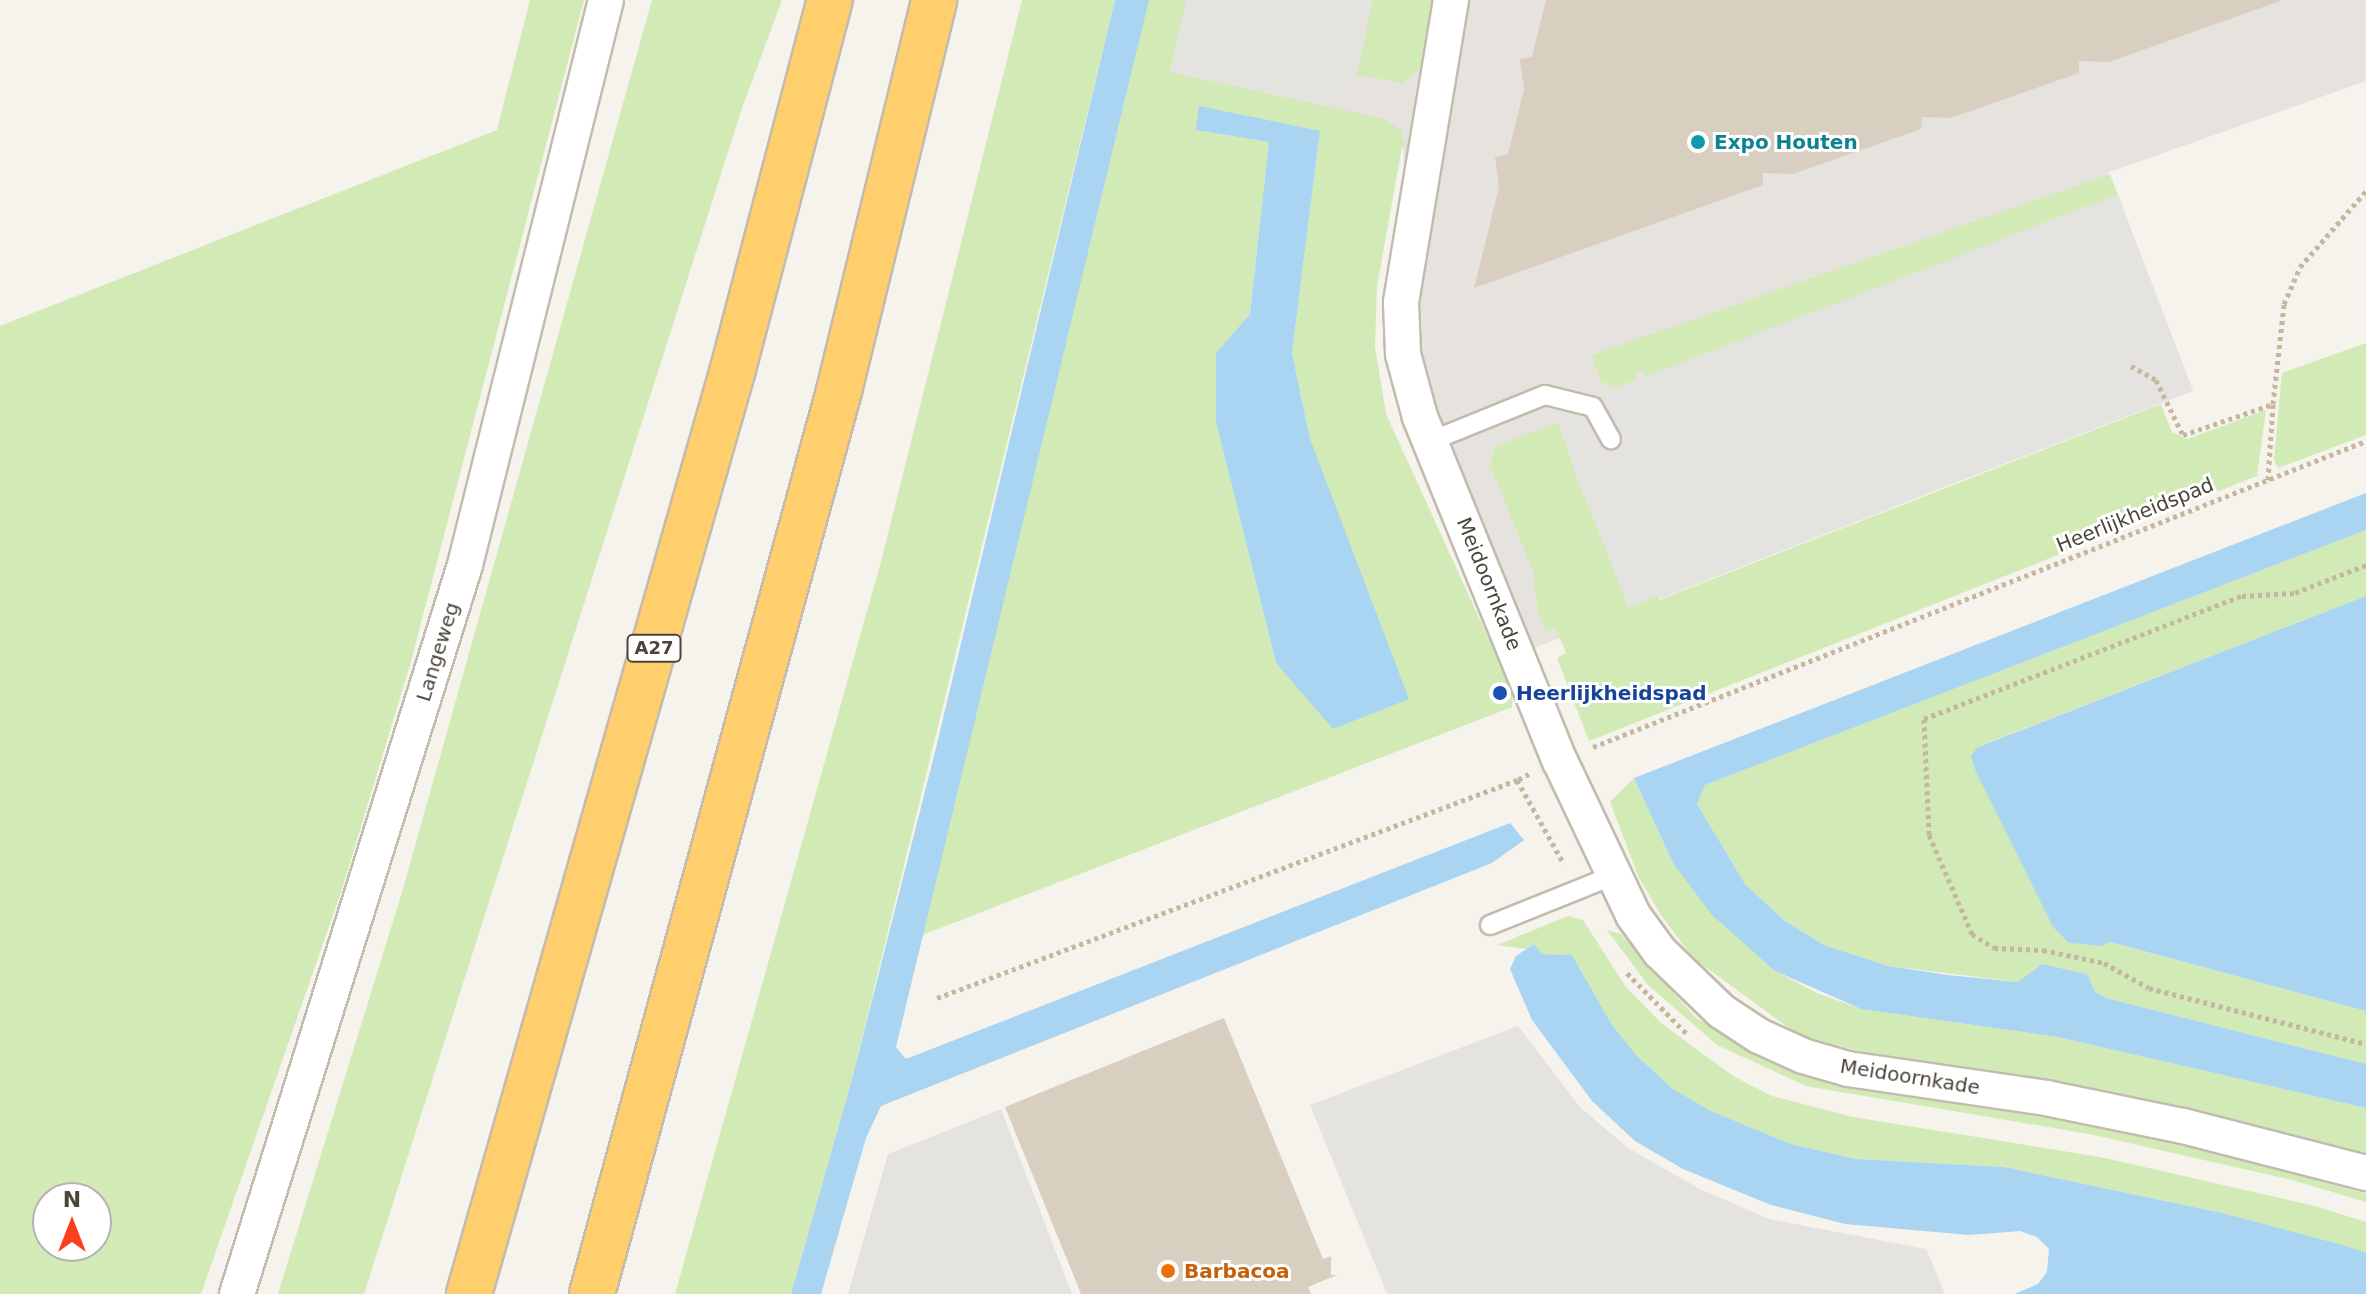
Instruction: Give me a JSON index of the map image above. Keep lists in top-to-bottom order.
{
  "streets": {
    "highway": ["A27"],
    "street": ["Meidoornkade", "Langeweg"],
    "path": ["Heerlijkheidspad"]
  },
  "crossings": [
    ["Heerlijkheidspad", "Meidoornkade"]
  ],
  "places": ["Expo Houten", "Heerlijkheidspad", "Barbacoa"],
  "north": "top"
}
